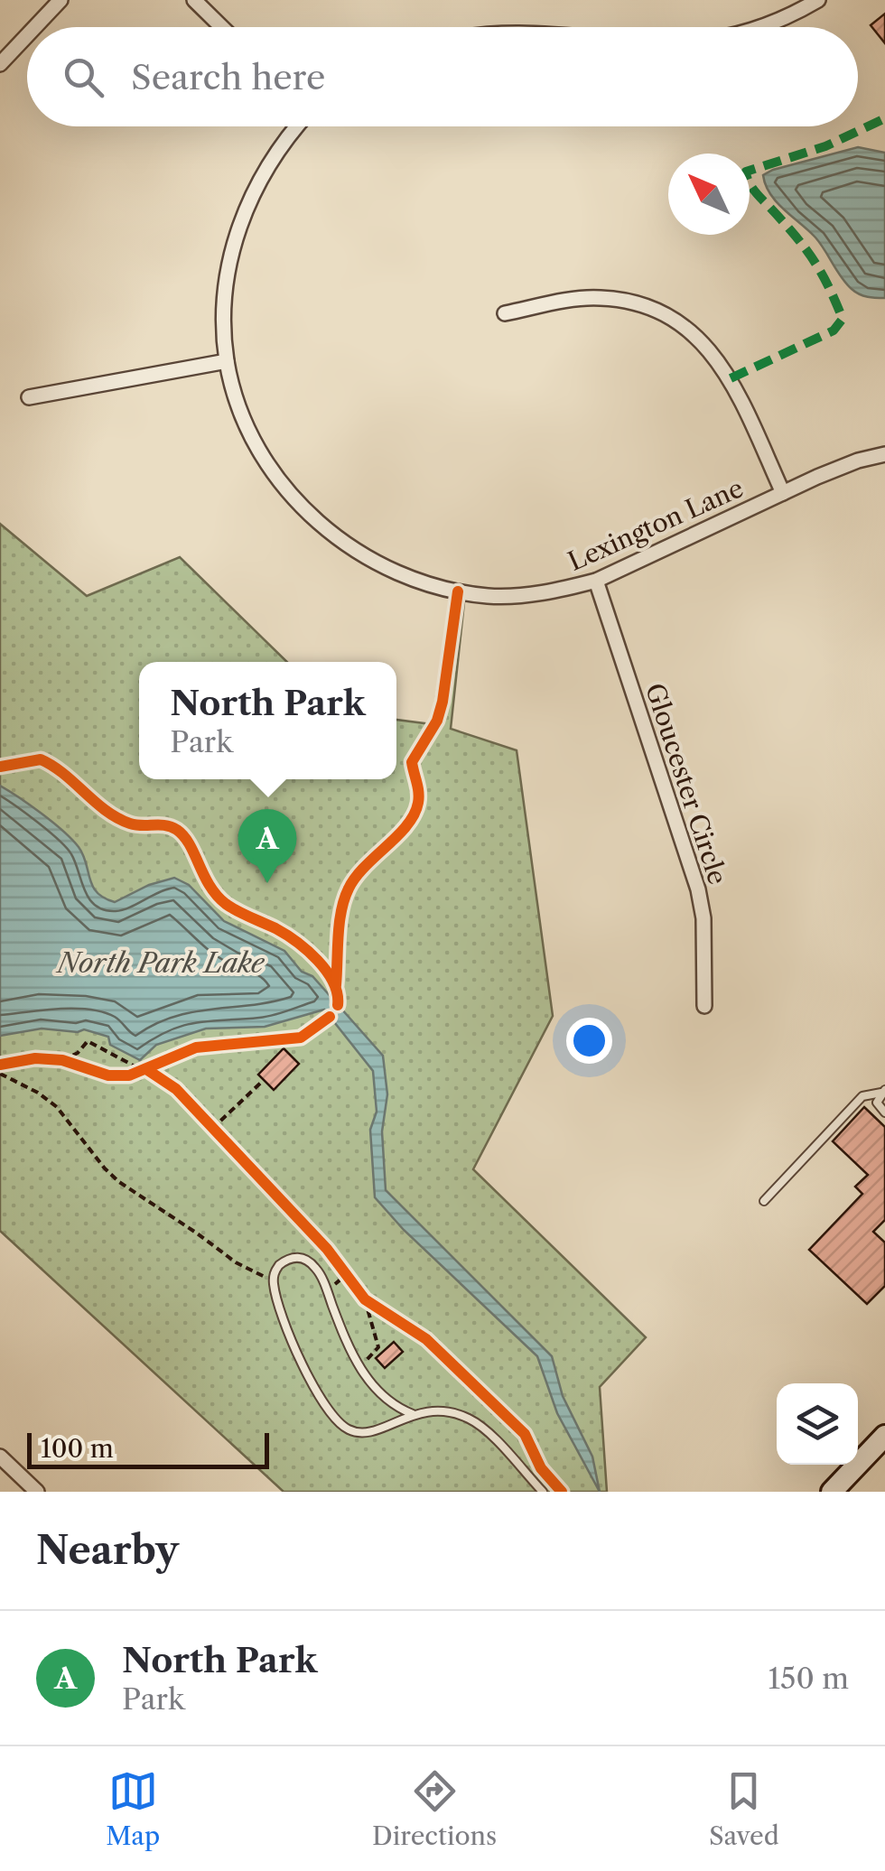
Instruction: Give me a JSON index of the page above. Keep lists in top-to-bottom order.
{
  "streets": {
    "street": ["Lexington Lane", "Gloucester Circle"]
  },
  "crossings": [
    ["Lexington Lane", "Gloucester Circle"]
  ],
  "water": ["North Park Lake"],
  "scale_bar": "100 m",
  "north": "top left",
  "page": {
    "search": "Search here",
    "popup": ["North Park", "Park"],
    "pins": "A",
    "scale": "100 m",
    "heading": "Nearby",
    "list": [
      {
        "mark": "A",
        "name": "North Park",
        "note": "Park",
        "value": "150 m"
      }
    ],
    "nav": ["Map", "Directions", "Saved"]
  }
}
